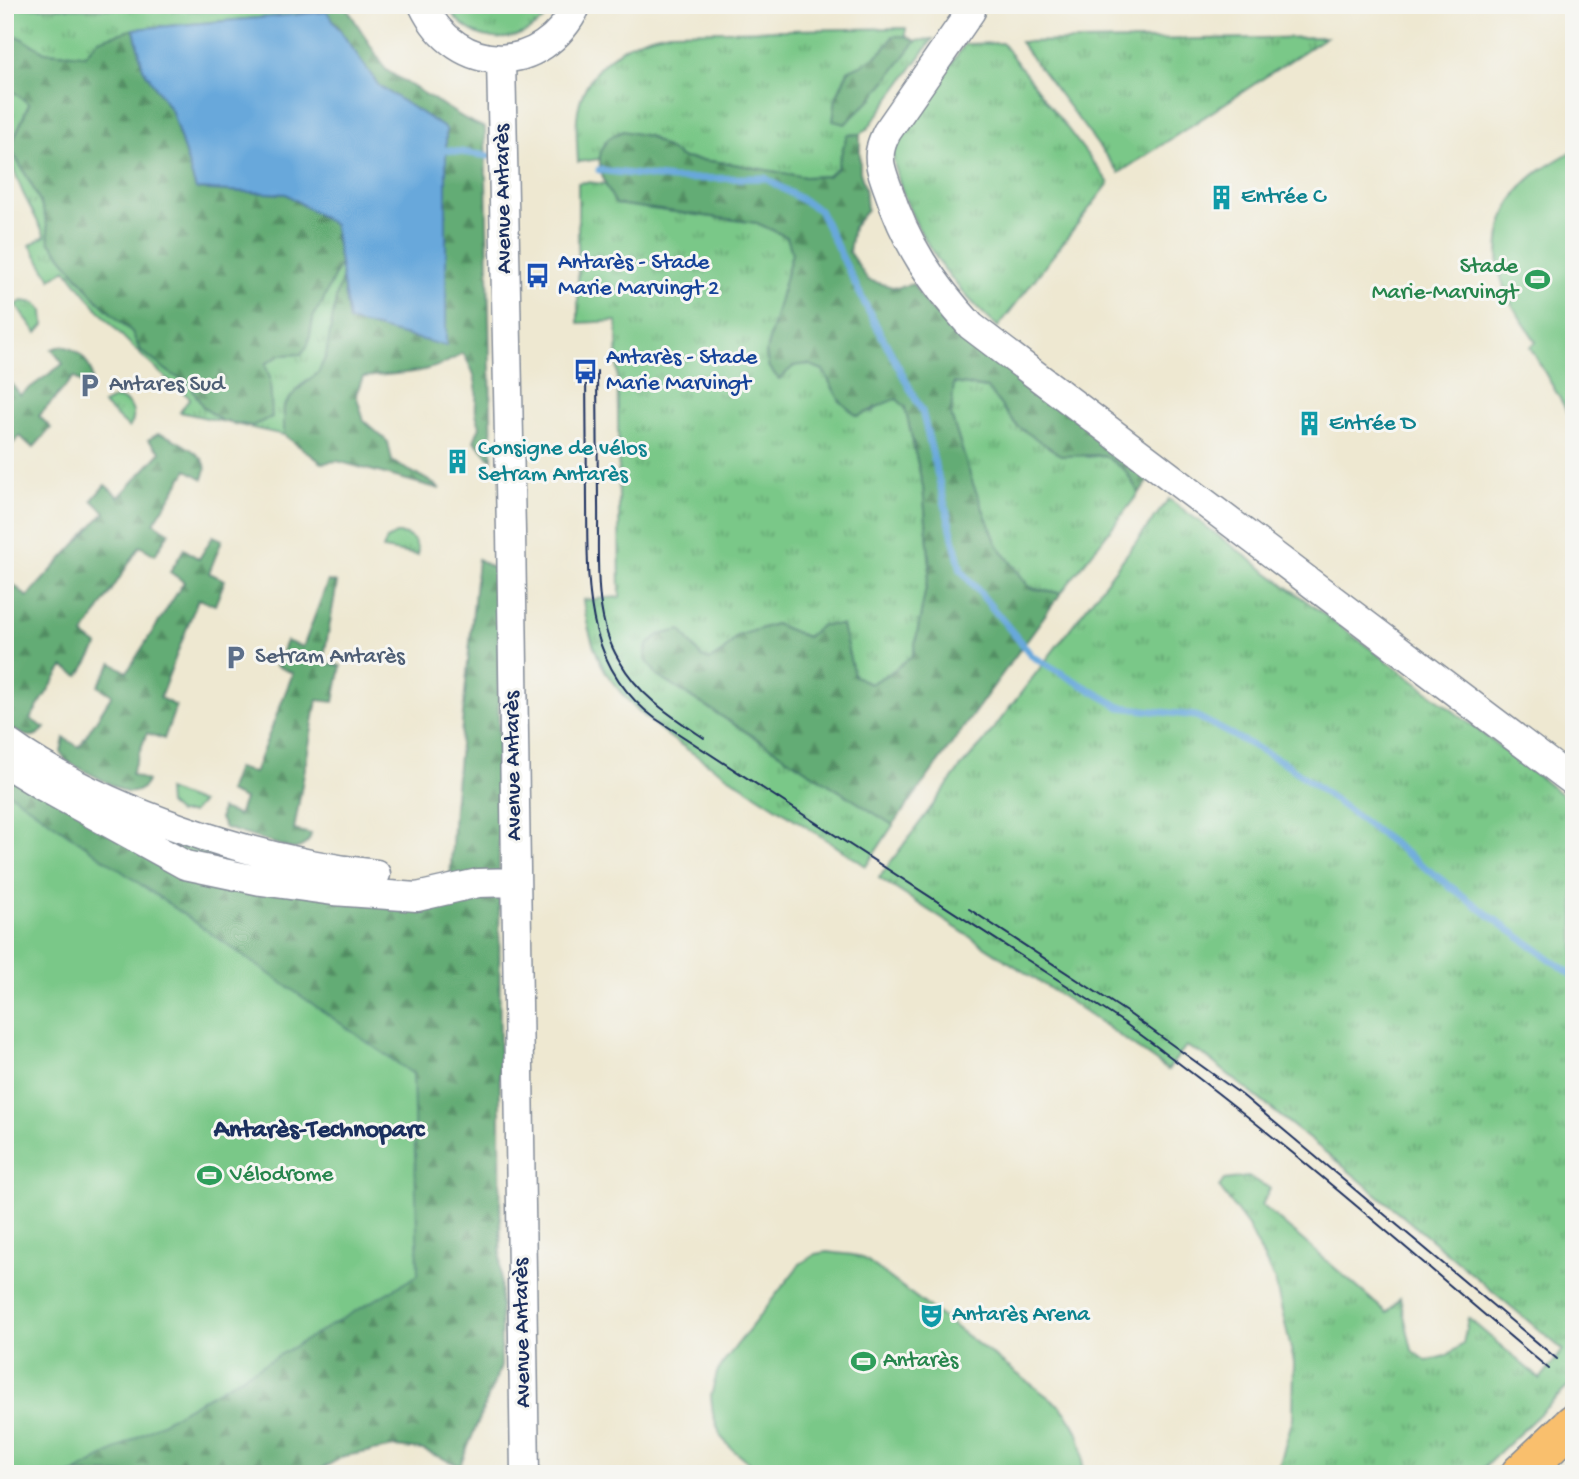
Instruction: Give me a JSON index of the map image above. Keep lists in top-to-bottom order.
{
  "streets": {
    "street": ["Avenue Antarès"]
  },
  "districts": ["Antarès-Technoparc"],
  "places": {
    "building": ["Entrée C", "Entrée D", "Consigne de vélos Setram Antarès"],
    "bus stop": ["Antarès - Stade Marie Marvingt 2", "Antarès - Stade Marie Marvingt"],
    "sports": ["Stade Marie-Marvingt", "Vélodrome", "Antarès"],
    "parking": ["Antares Sud", "Setram Antarès"],
    "theatre": ["Antarès Arena"]
  }
}
